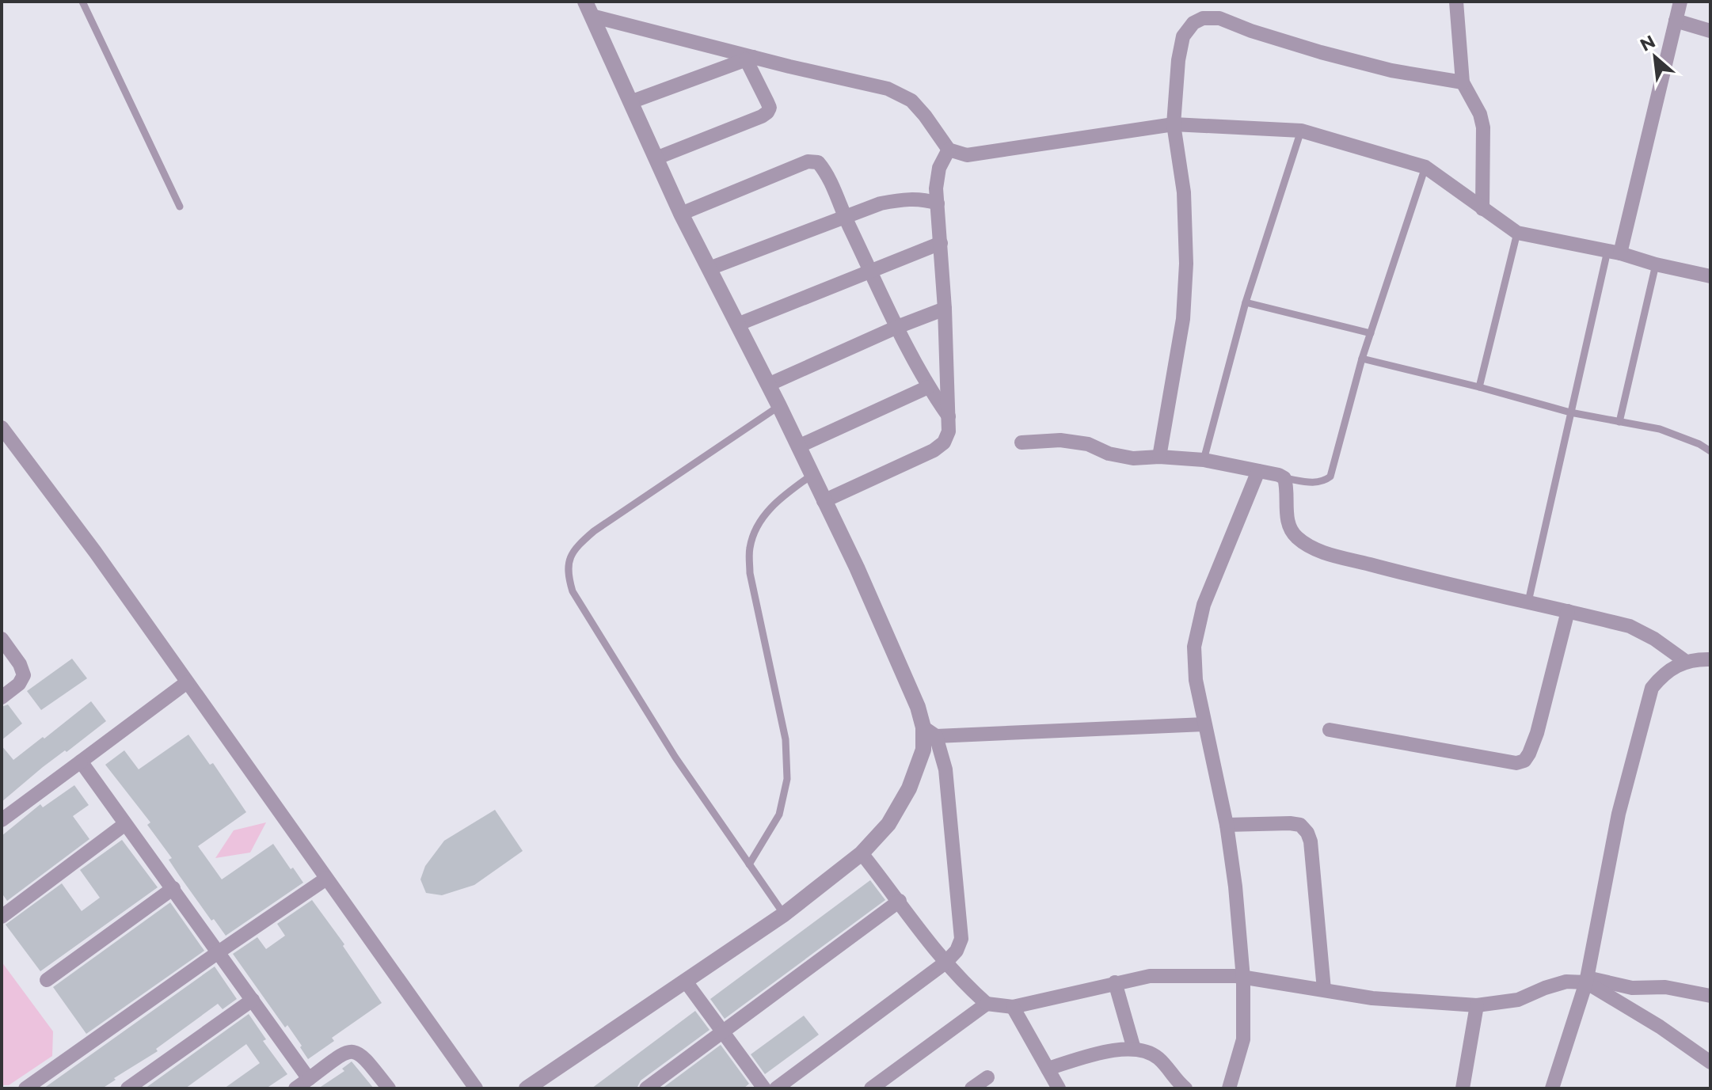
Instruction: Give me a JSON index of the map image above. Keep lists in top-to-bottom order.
{
  "north": "top left"
}
